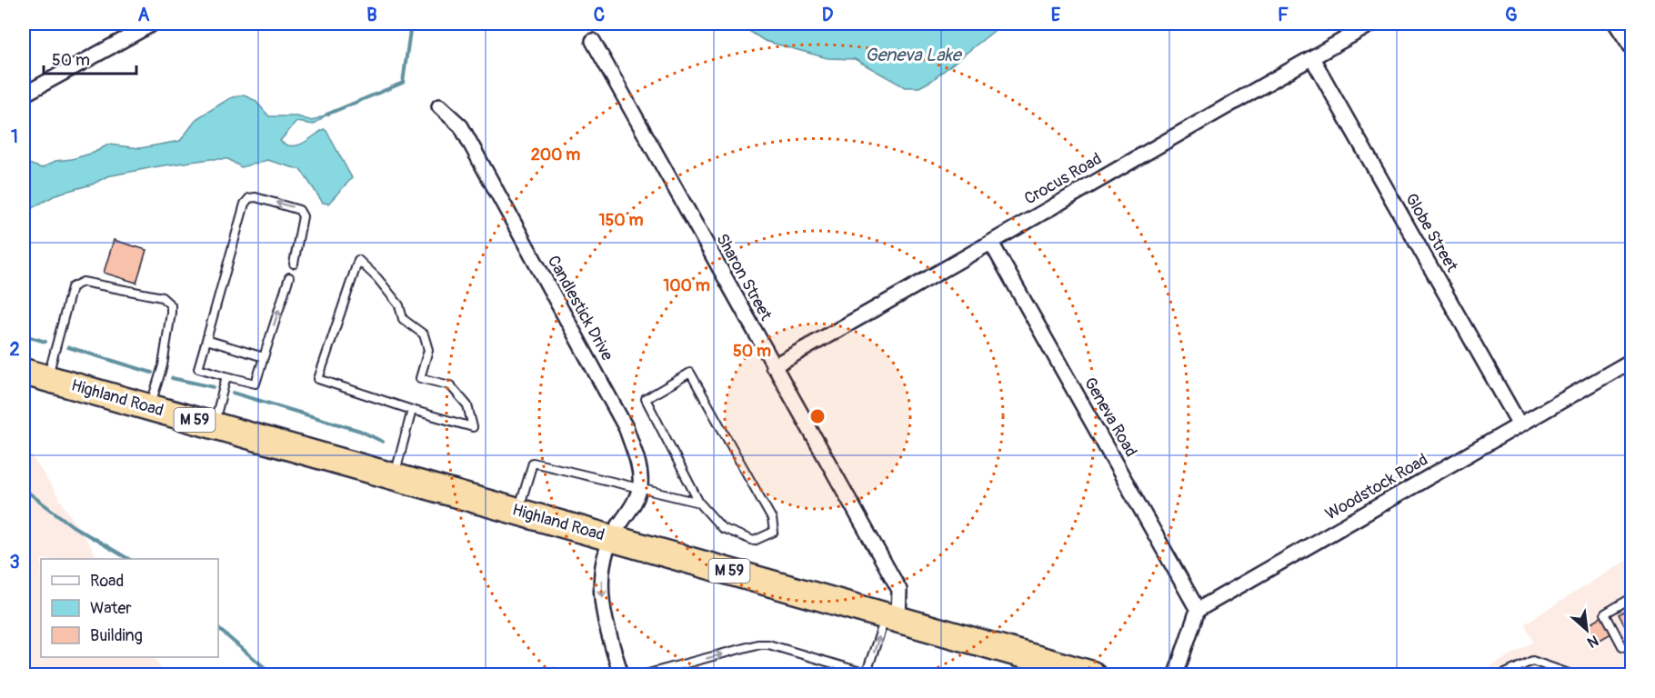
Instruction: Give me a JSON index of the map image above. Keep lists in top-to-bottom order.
{
  "streets": {
    "highway": ["Highland Road", "M 59"],
    "street": [
      "Crocus Road",
      "Globe Street",
      "Sharon Street",
      "Candlestick Drive",
      "Geneva Road",
      "Woodstock Road"
    ]
  },
  "crossings": [
    ["Crocus Road", "Globe Street"],
    ["Crocus Road", "Sharon Street"],
    ["Crocus Road", "Geneva Road"],
    ["Globe Street", "Woodstock Road"],
    ["Sharon Street", "Highland Road"],
    ["Geneva Road", "Woodstock Road"]
  ],
  "water": ["Geneva Lake"],
  "legend": ["Road", "Water", "Building"],
  "scale_bar": "50 m",
  "north": "bottom right",
  "grid": {
    "columns": [
      "A",
      "B",
      "C",
      "D",
      "E",
      "F",
      "G"
    ],
    "rows": ["1", "2", "3"]
  },
  "rings": [
    "200 m",
    "150 m",
    "100 m",
    "50 m"
  ]
}
